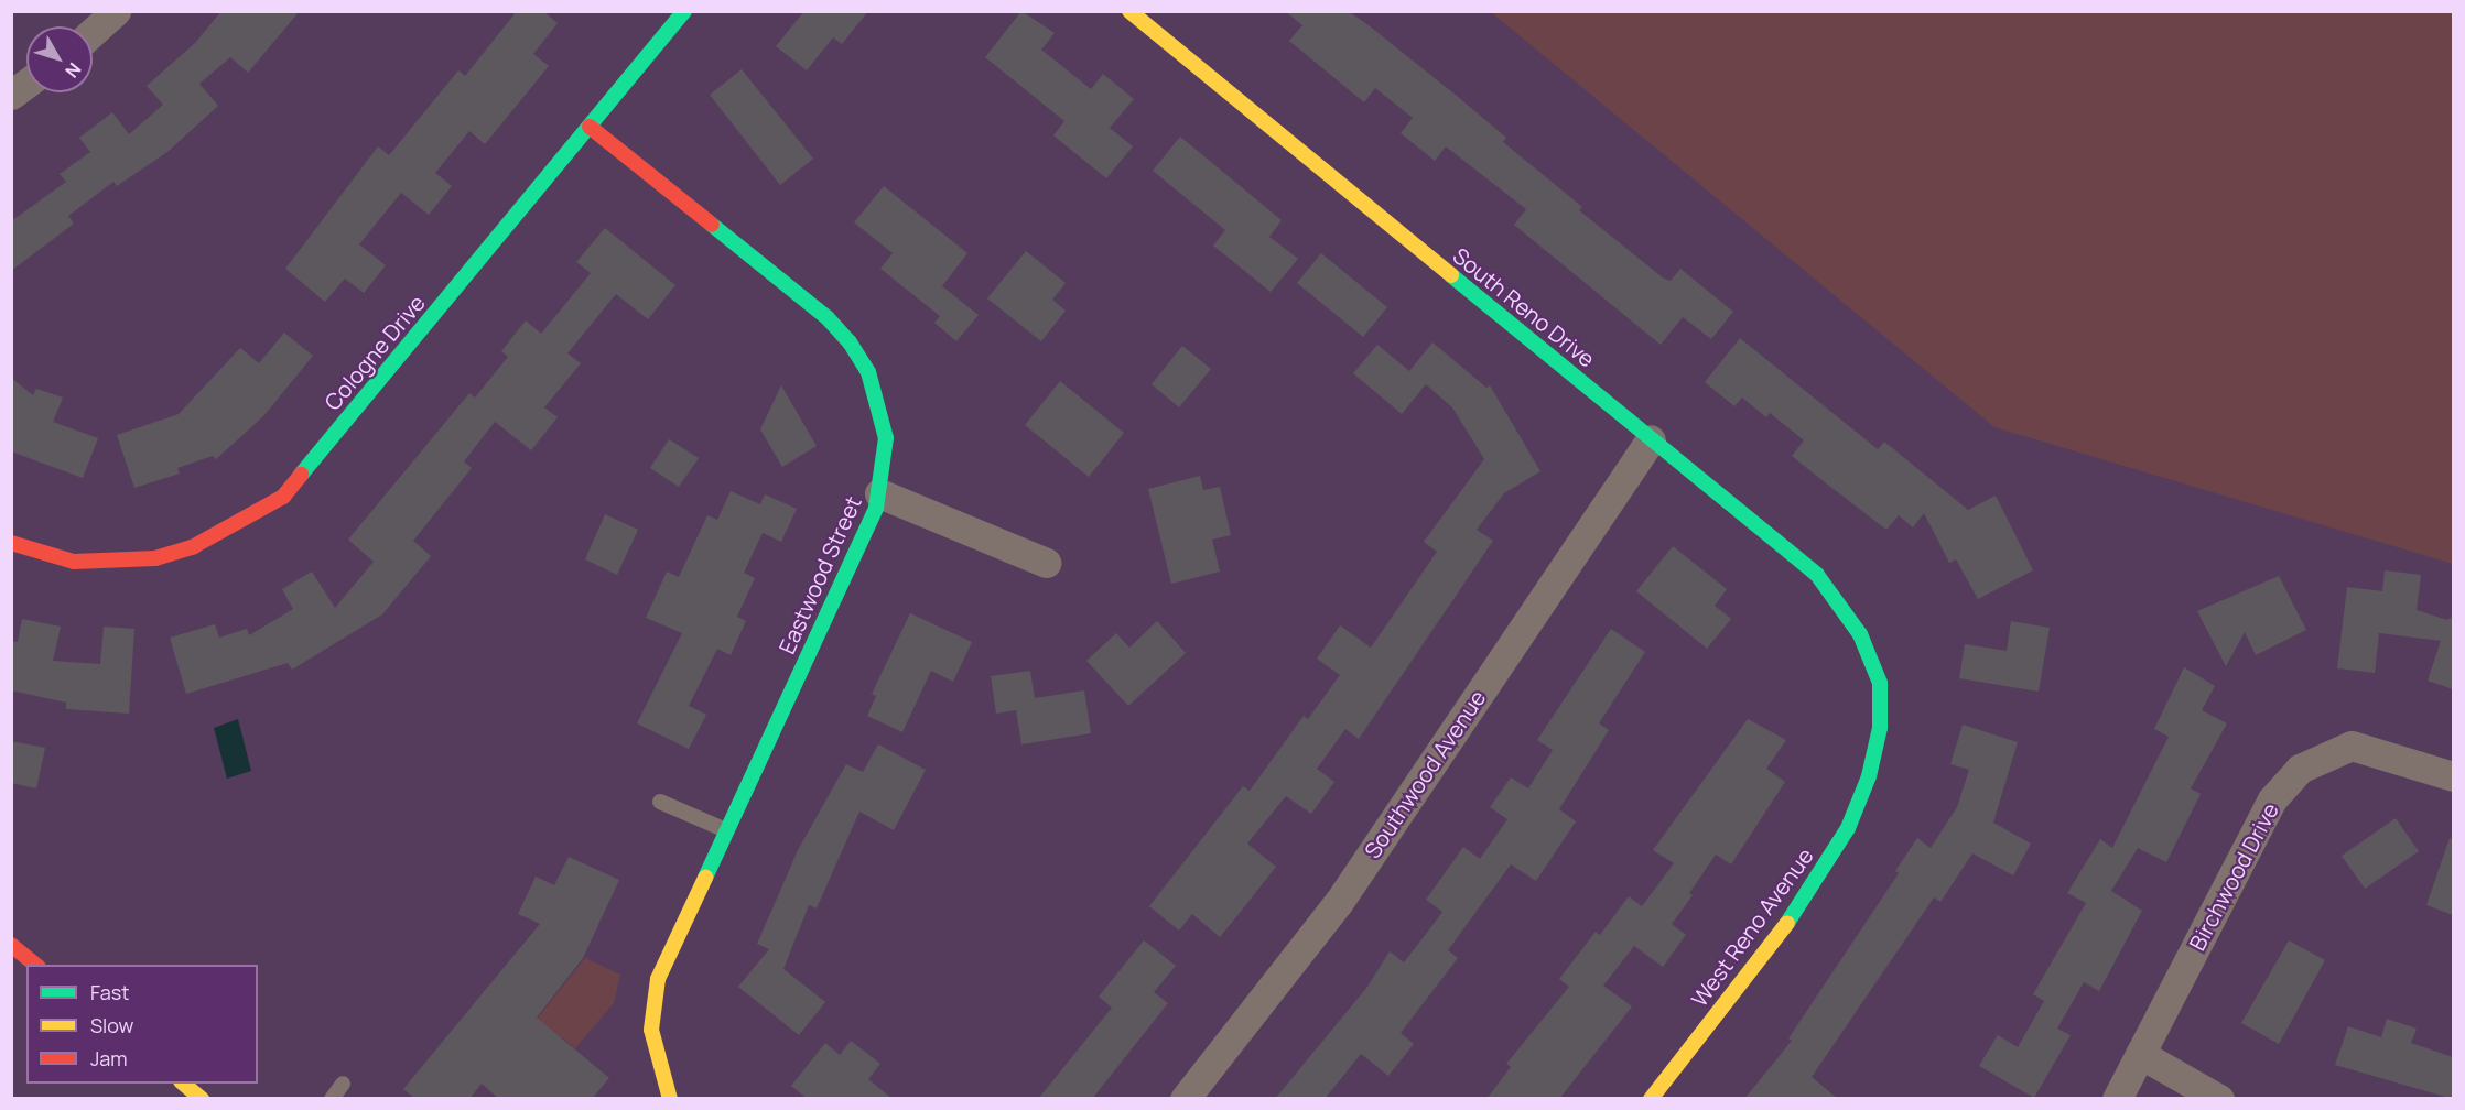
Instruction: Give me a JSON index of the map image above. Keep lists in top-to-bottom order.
{
  "streets": {
    "street": [
      "South Reno Drive",
      "Cologne Drive",
      "Eastwood Street",
      "Southwood Avenue",
      "Birchwood Drive",
      "West Reno Avenue"
    ]
  },
  "crossings": [
    ["South Reno Drive", "Southwood Avenue"],
    ["South Reno Drive", "West Reno Avenue"],
    ["Cologne Drive", "Eastwood Street"]
  ],
  "legend": ["Fast", "Slow", "Jam"],
  "north": "bottom right"
}
